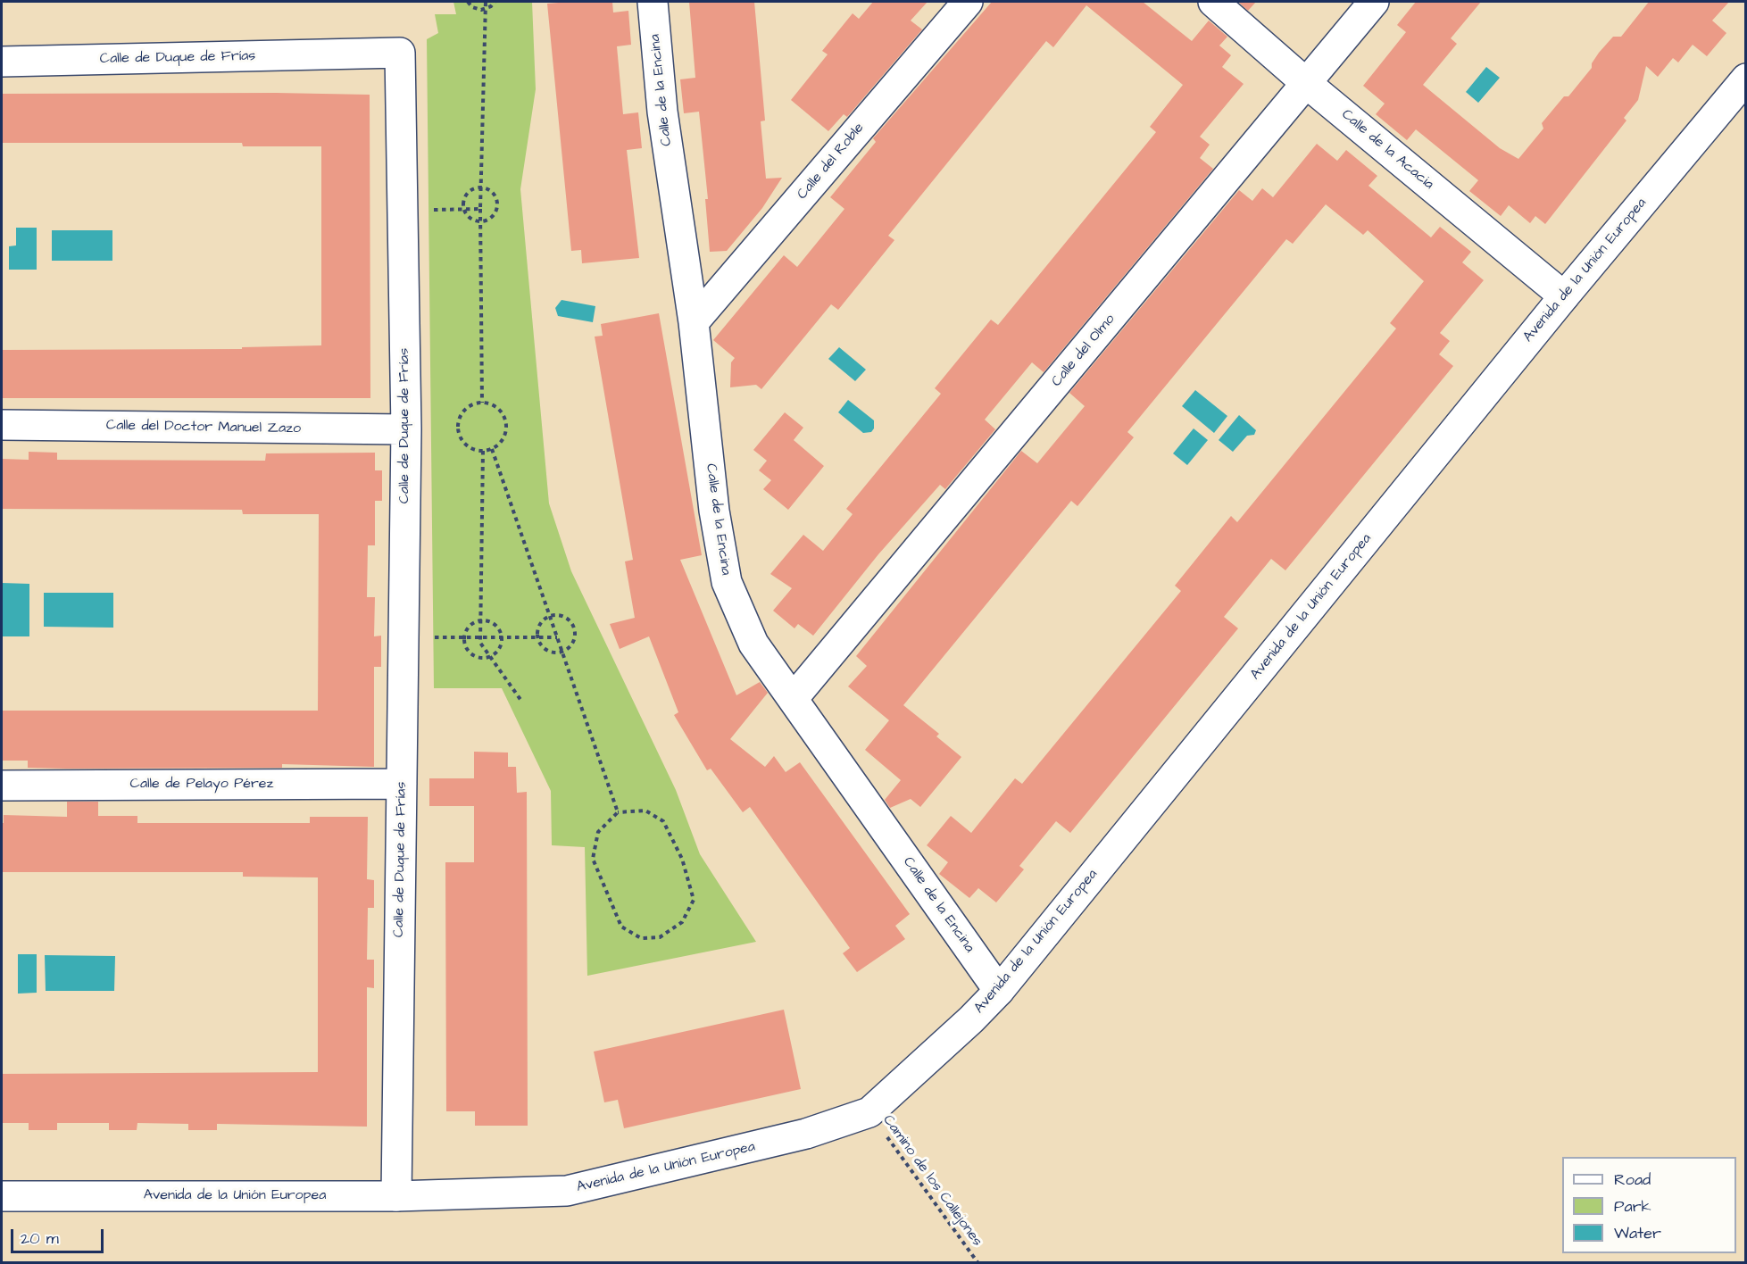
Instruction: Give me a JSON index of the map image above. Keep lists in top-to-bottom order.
{
  "streets": {
    "street": [
      "Calle de Duque de Frías",
      "Calle de la Encina",
      "Calle de la Acacia",
      "Calle del Roble",
      "Avenida de la Unión Europea",
      "Calle del Olmo",
      "Calle del Doctor Manuel Zazo",
      "Calle de Pelayo Pérez"
    ],
    "path": ["Camino de los Callejones"]
  },
  "crossings": [
    ["Calle de Duque de Frías", "Avenida de la Unión Europea"],
    ["Calle de Duque de Frías", "Calle del Doctor Manuel Zazo"],
    ["Calle de Duque de Frías", "Calle de Pelayo Pérez"],
    ["Calle de la Encina", "Calle del Roble"],
    ["Calle de la Encina", "Avenida de la Unión Europea"],
    ["Calle de la Encina", "Calle del Olmo"],
    ["Calle de la Acacia", "Avenida de la Unión Europea"],
    ["Calle de la Acacia", "Calle del Olmo"],
    ["Avenida de la Unión Europea", "Camino de los Callejones"]
  ],
  "legend": ["Road", "Park", "Water"],
  "scale_bar": "20 m"
}
